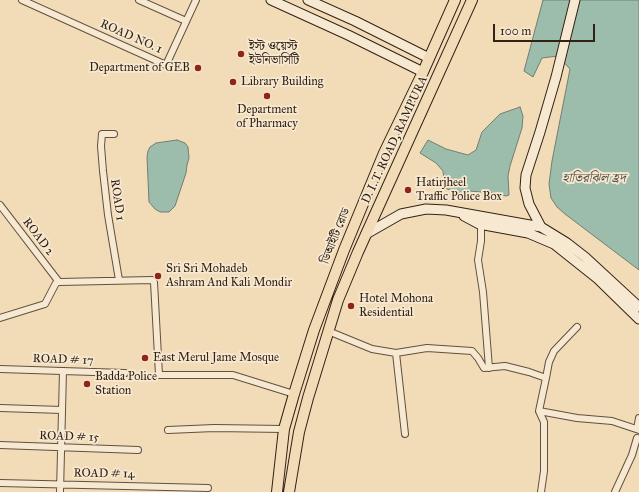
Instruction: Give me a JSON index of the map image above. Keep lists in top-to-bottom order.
{
  "streets": {
    "main road": ["D. I. T. ROAD, RAMPURA", "ডিআইটি রোড"],
    "street": [
      "ROAD NO. 1",
      "ROAD 1",
      "ROAD 2",
      "ROAD # 17",
      "ROAD # 15",
      "ROAD # 14"
    ]
  },
  "water": ["হাতিরঝিল হ্রদ"],
  "places": [
    "ইস্ট ওয়েস্ট ইউনিভার্সিটি",
    "Department of GEB",
    "Library Building",
    "Department of Pharmacy",
    "Hatirjheel Traffic Police Box",
    "Sri Sri Mohadeb Ashram And Kali Mondir",
    "Hotel Mohona Residential",
    "East Merul Jame Mosque",
    "Badda Police Station"
  ],
  "scale_bar": "100 m"
}
